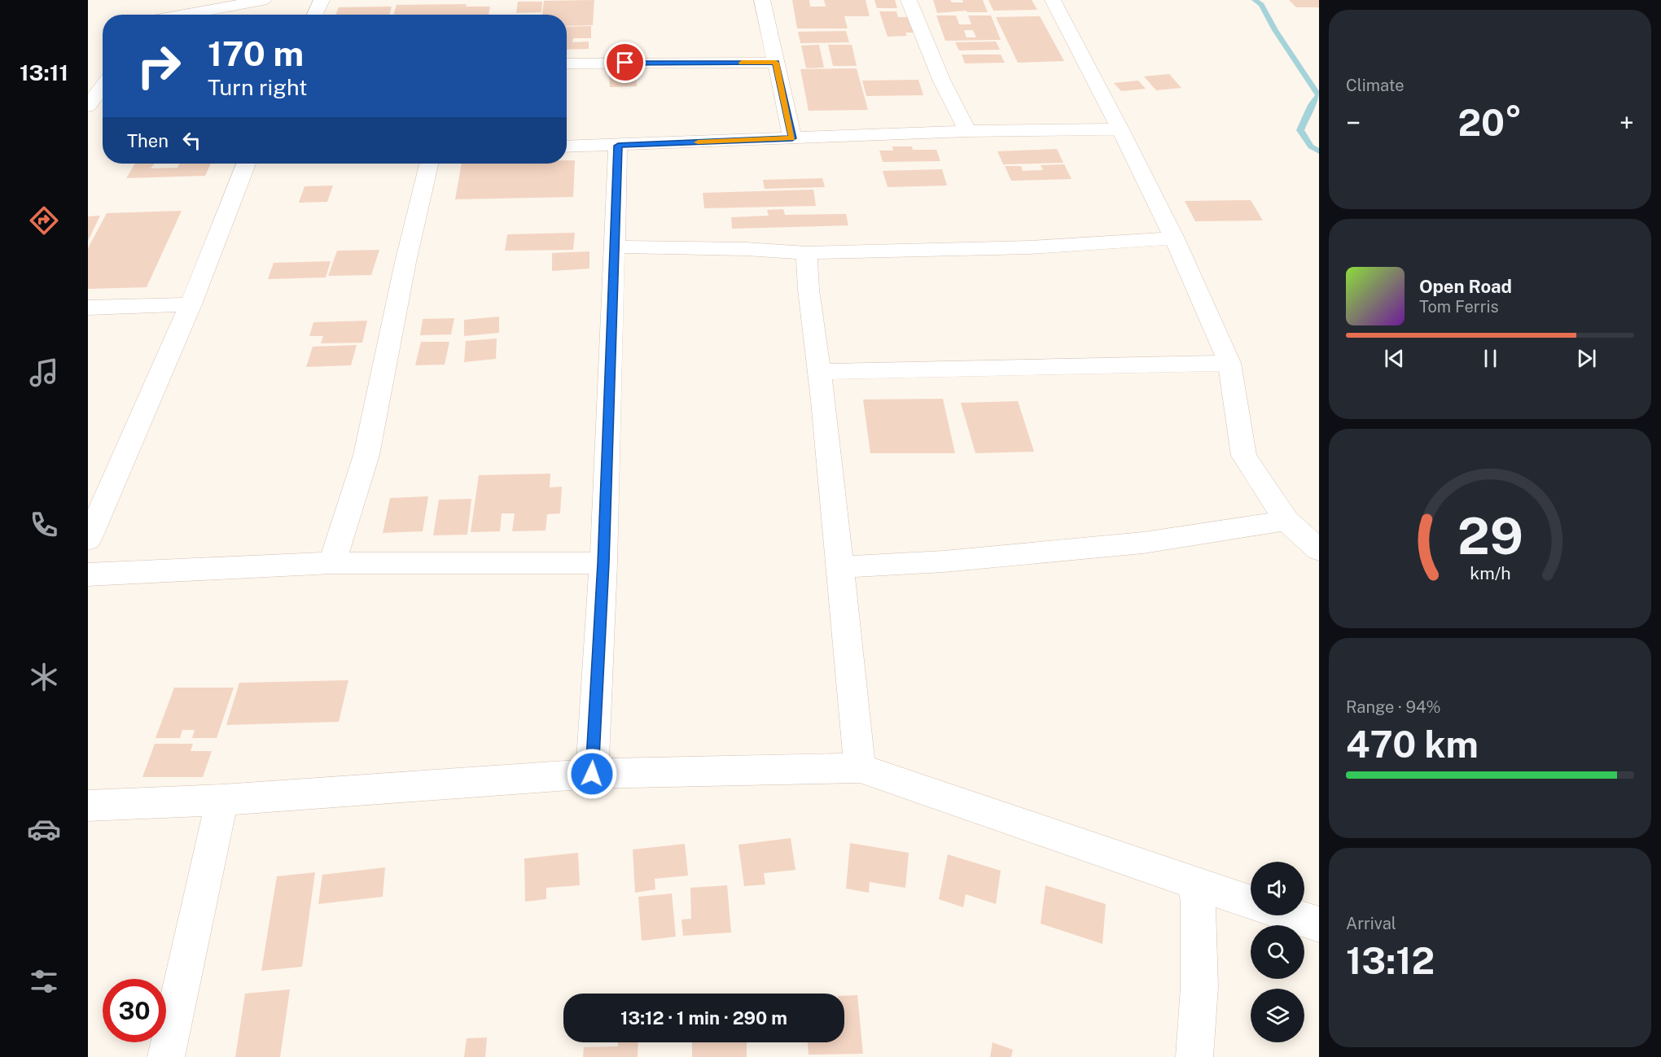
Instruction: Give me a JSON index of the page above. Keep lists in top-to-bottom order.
{
  "page": {
    "tabs": "13:11",
    "tile": [
      "Climate",
      ["Range · 94%", "470 km"],
      ["Arrival", "13:12"]
    ],
    "turn": ["170 m", "Turn right"],
    "heat": ["−", "20°", "+"],
    "then": "Then",
    "song": ["Open Road", "Tom Ferris"],
    "limit": "30",
    "trip": "13:12 · 1 min · 290 m",
    "gauge": ["29", "km/h"]
  }
}
